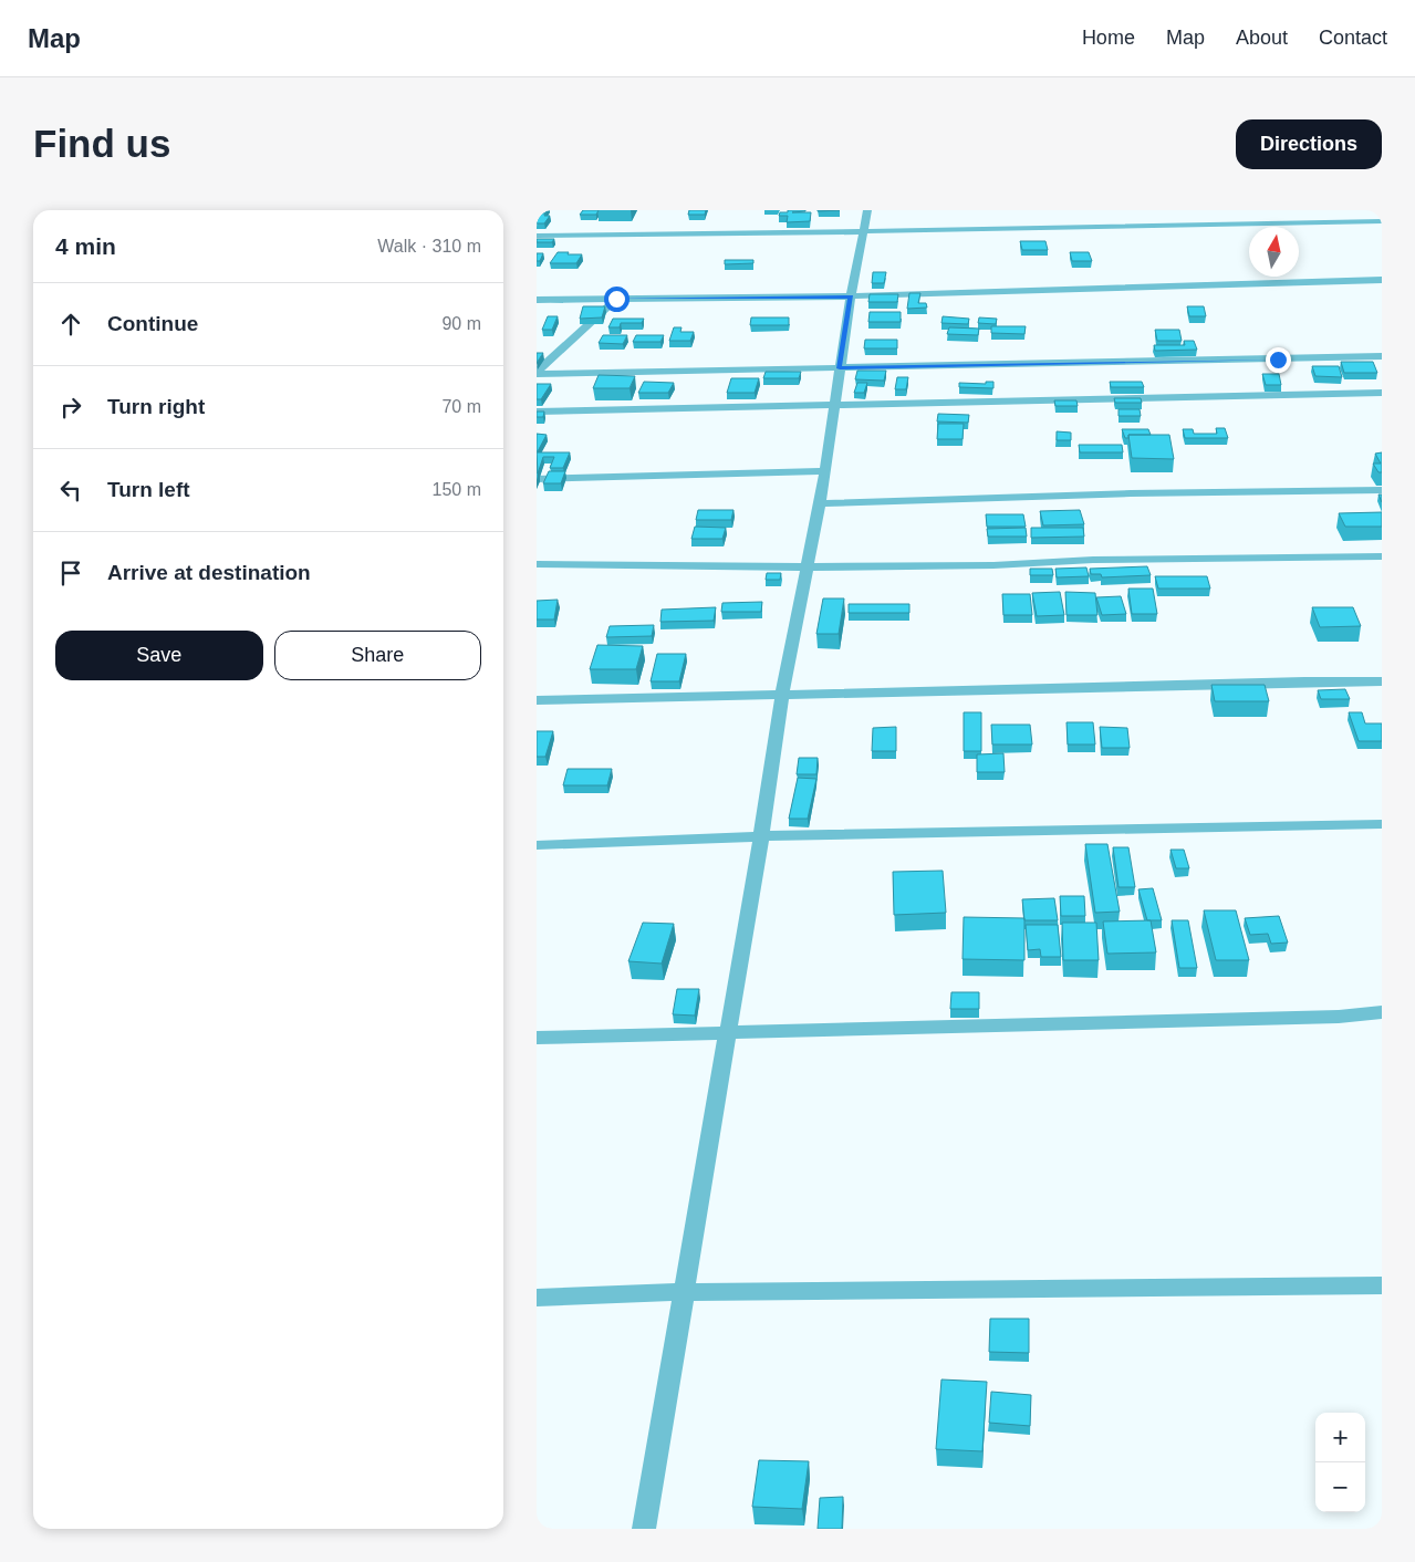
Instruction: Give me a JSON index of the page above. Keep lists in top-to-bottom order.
{
  "north": "top",
  "page": {
    "header": "Map",
    "nav": [
      "Home",
      "Map",
      "About",
      "Contact"
    ],
    "buttons": [
      "Directions",
      ["Save", "Share"]
    ],
    "title": "Find us",
    "heading": ["4 min", "Walk · 310 m"],
    "list": [
      ["Continue", "90 m"],
      ["Turn right", "70 m"],
      ["Turn left", "150 m"],
      "Arrive at destination"
    ],
    "map_buttons": ["+", "−"]
  }
}
